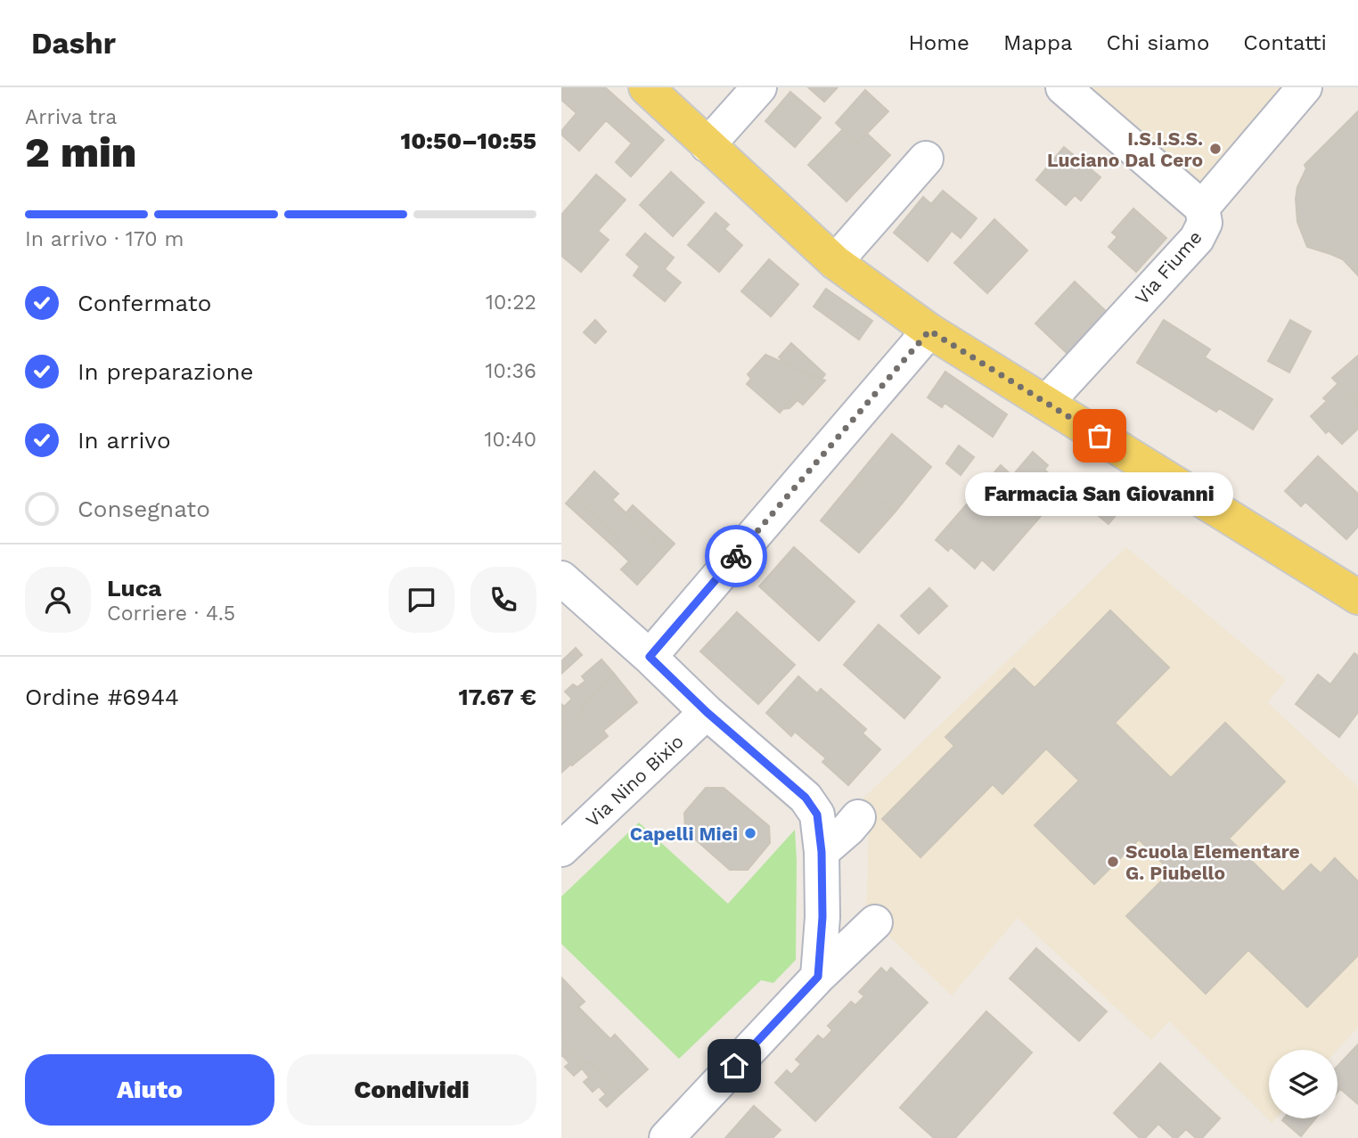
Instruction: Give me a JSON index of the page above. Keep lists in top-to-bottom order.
{
  "streets": {
    "street": ["Via Fiume", "Via Nino Bixio"]
  },
  "places": [
    "I.S.I.S.S. Luciano Dal Cero",
    "Farmacia San Giovanni",
    "Capelli Miei",
    "Scuola Elementare G. Piubello"
  ],
  "page": {
    "header": "Dashr",
    "nav": [
      "Home",
      "Mappa",
      "Chi siamo",
      "Contatti"
    ],
    "heading": ["2 min", "Arriva tra", "10:50–10:55"],
    "panel": [
      "Luca",
      "Corriere · 4.5",
      "Ordine #6944",
      "17.67 €"
    ],
    "bar": "In arrivo · 170 m",
    "list": [
      ["Confermato", "10:22"],
      ["In preparazione", "10:36"],
      ["In arrivo", "10:40"],
      "Consegnato"
    ],
    "bubble": "Farmacia San Giovanni",
    "buttons": ["Aiuto", "Condividi"]
  }
}
